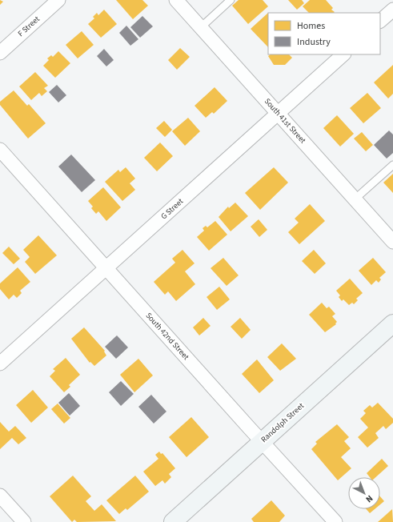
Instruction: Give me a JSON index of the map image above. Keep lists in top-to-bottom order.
{
  "streets": {
    "main road": ["Randolph Street"],
    "street": [
      "F Street",
      "South 41st Street",
      "G Street",
      "South 42nd Street"
    ]
  },
  "crossings": [
    ["South 41st Street", "G Street"],
    ["G Street", "South 42nd Street"],
    ["South 42nd Street", "Randolph Street"]
  ],
  "legend": ["Homes", "Industry"],
  "north": "bottom right"
}
